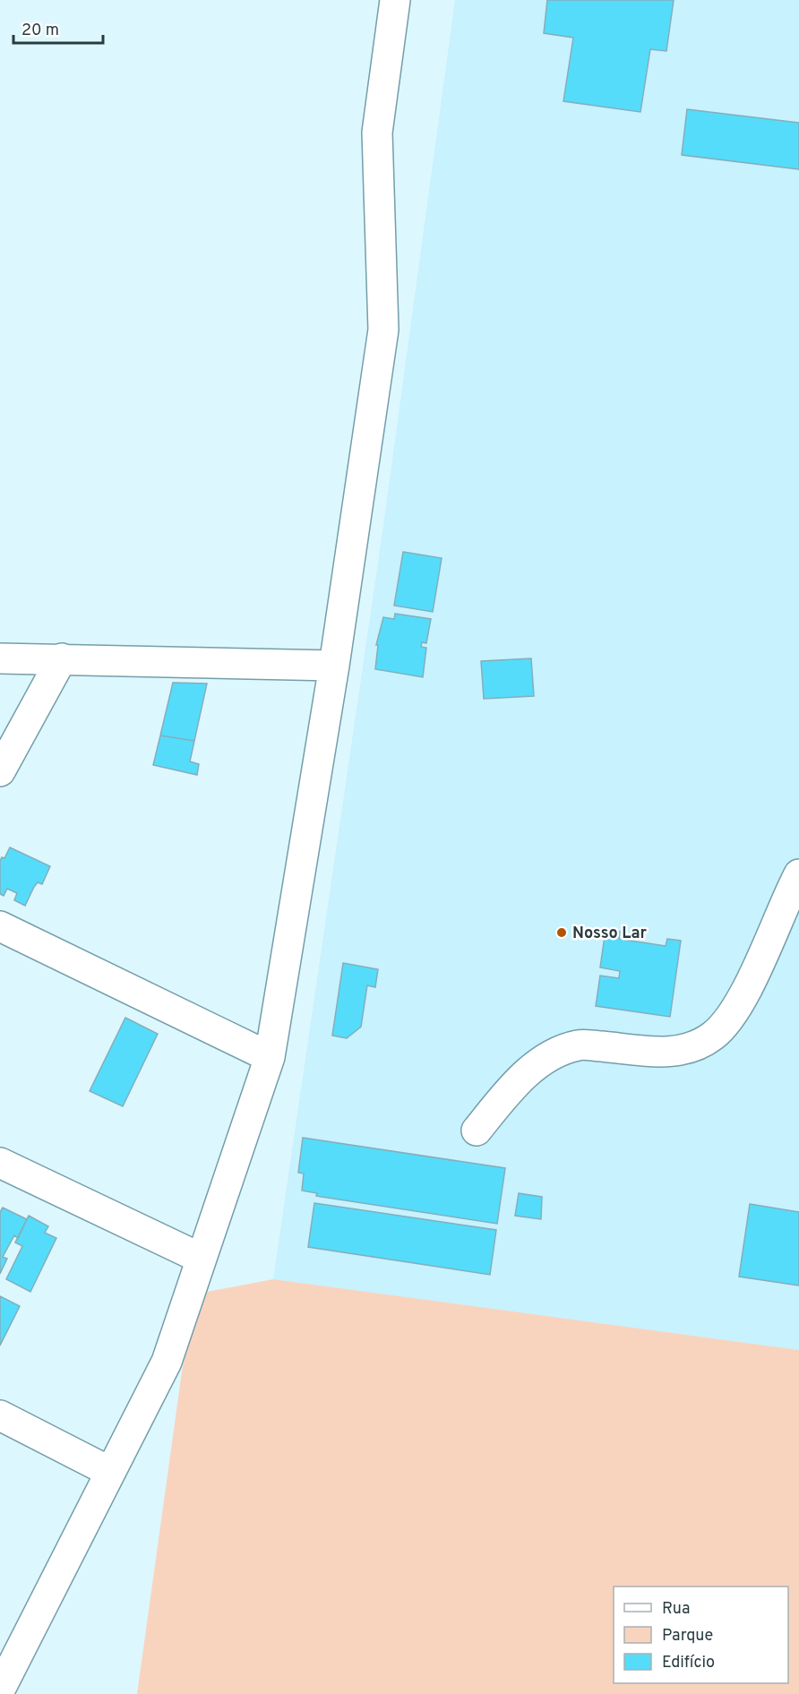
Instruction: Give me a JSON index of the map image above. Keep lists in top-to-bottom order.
{
  "places": ["Nosso Lar"],
  "legend": ["Rua", "Parque", "Edifício"],
  "scale_bar": "20 m"
}
